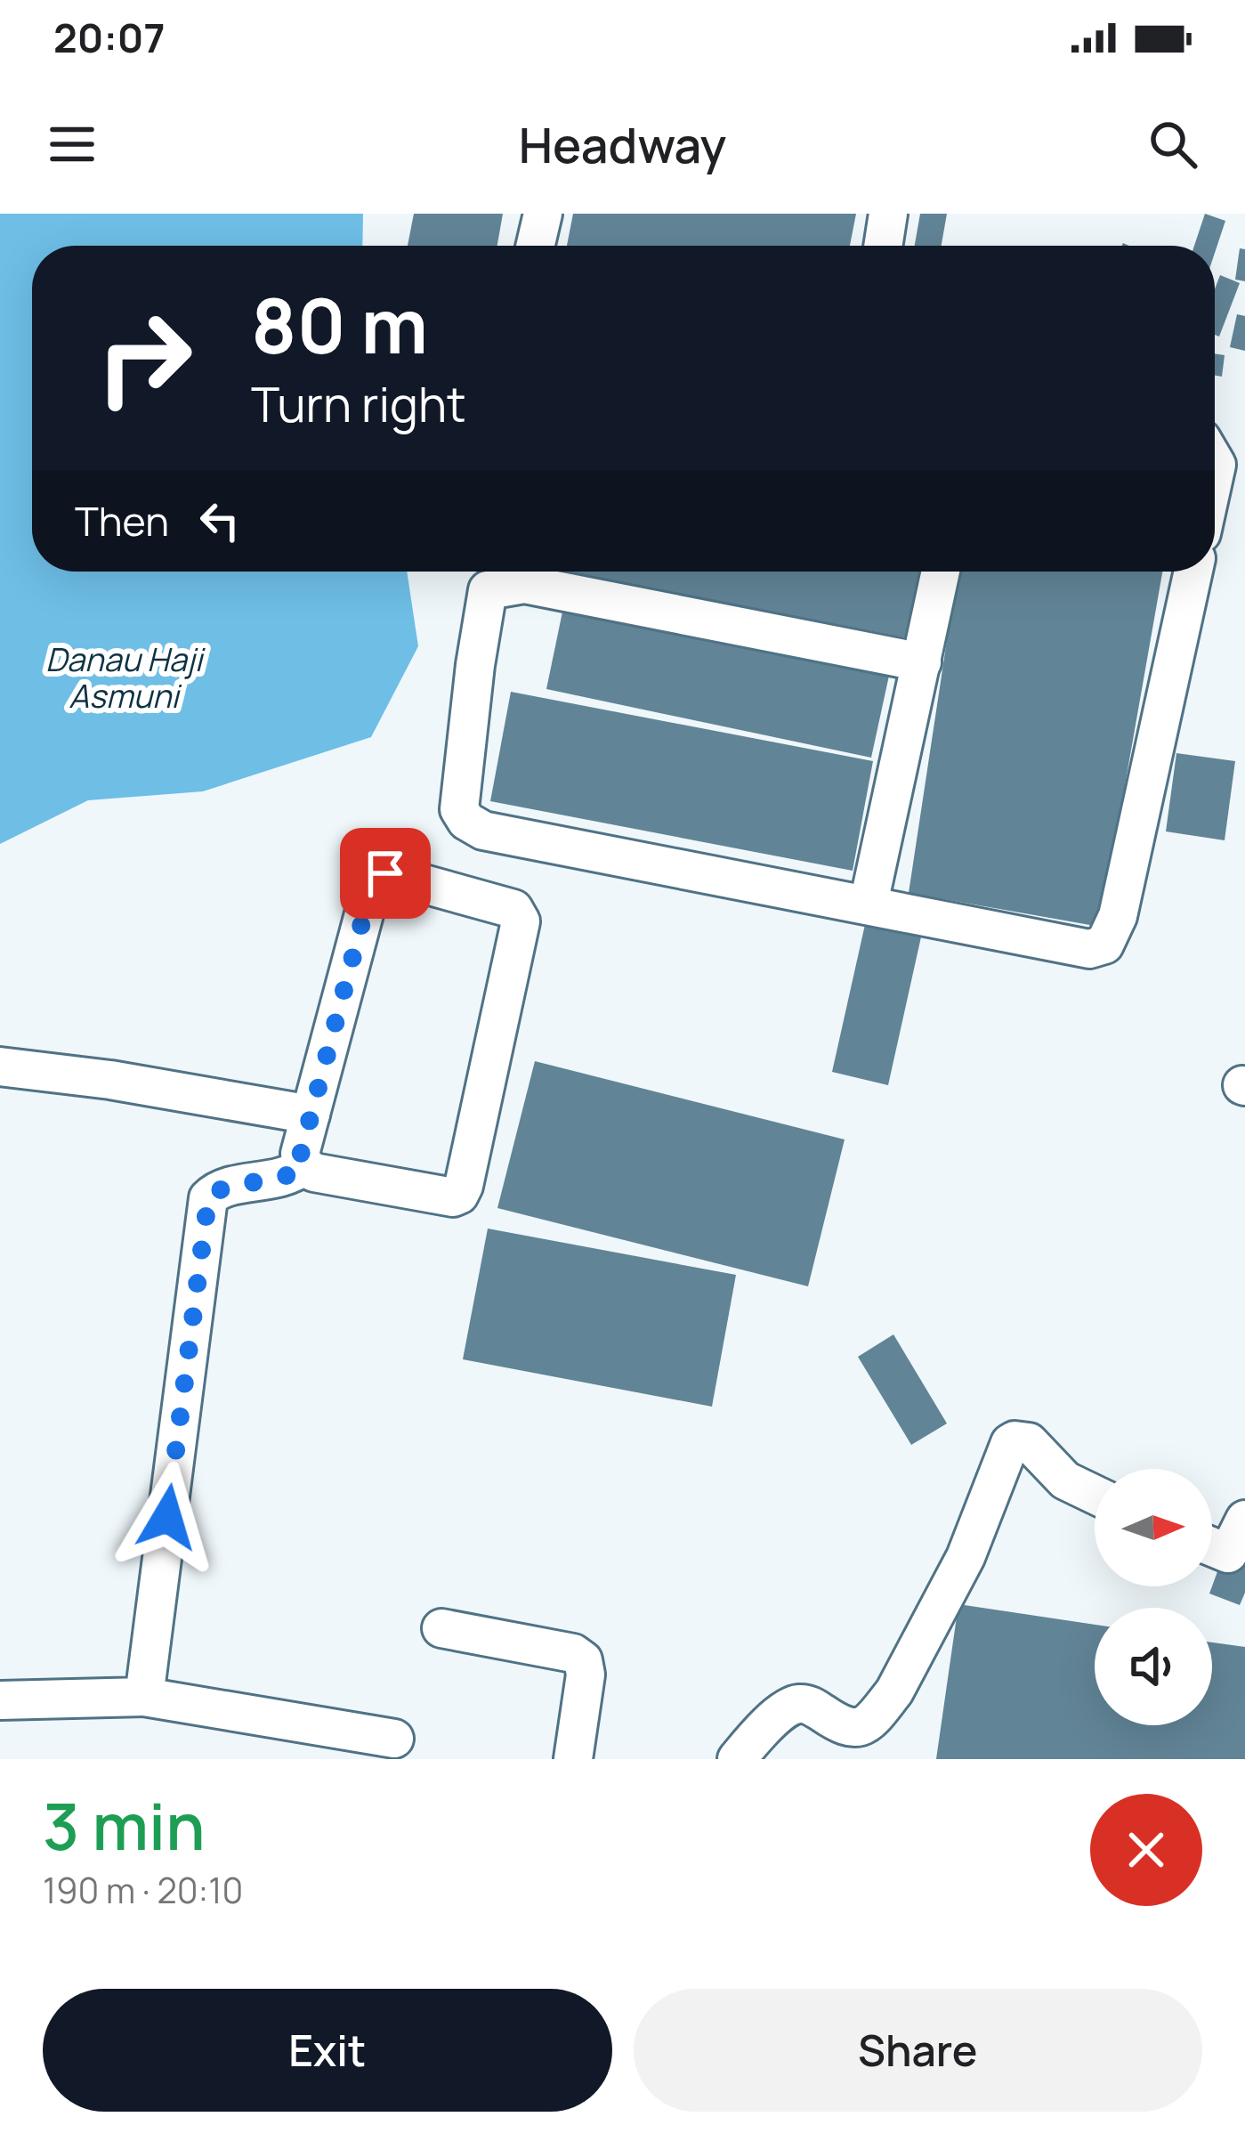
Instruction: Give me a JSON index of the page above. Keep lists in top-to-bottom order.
{
  "water": ["Danau Haji Asmuni"],
  "north": "right",
  "page": {
    "status": "20:07",
    "header": "Headway",
    "turn": ["80 m", "Turn right"],
    "then": "Then",
    "heading": ["3 min", "190 m · 20:10"],
    "buttons": ["Exit", "Share"]
  }
}
